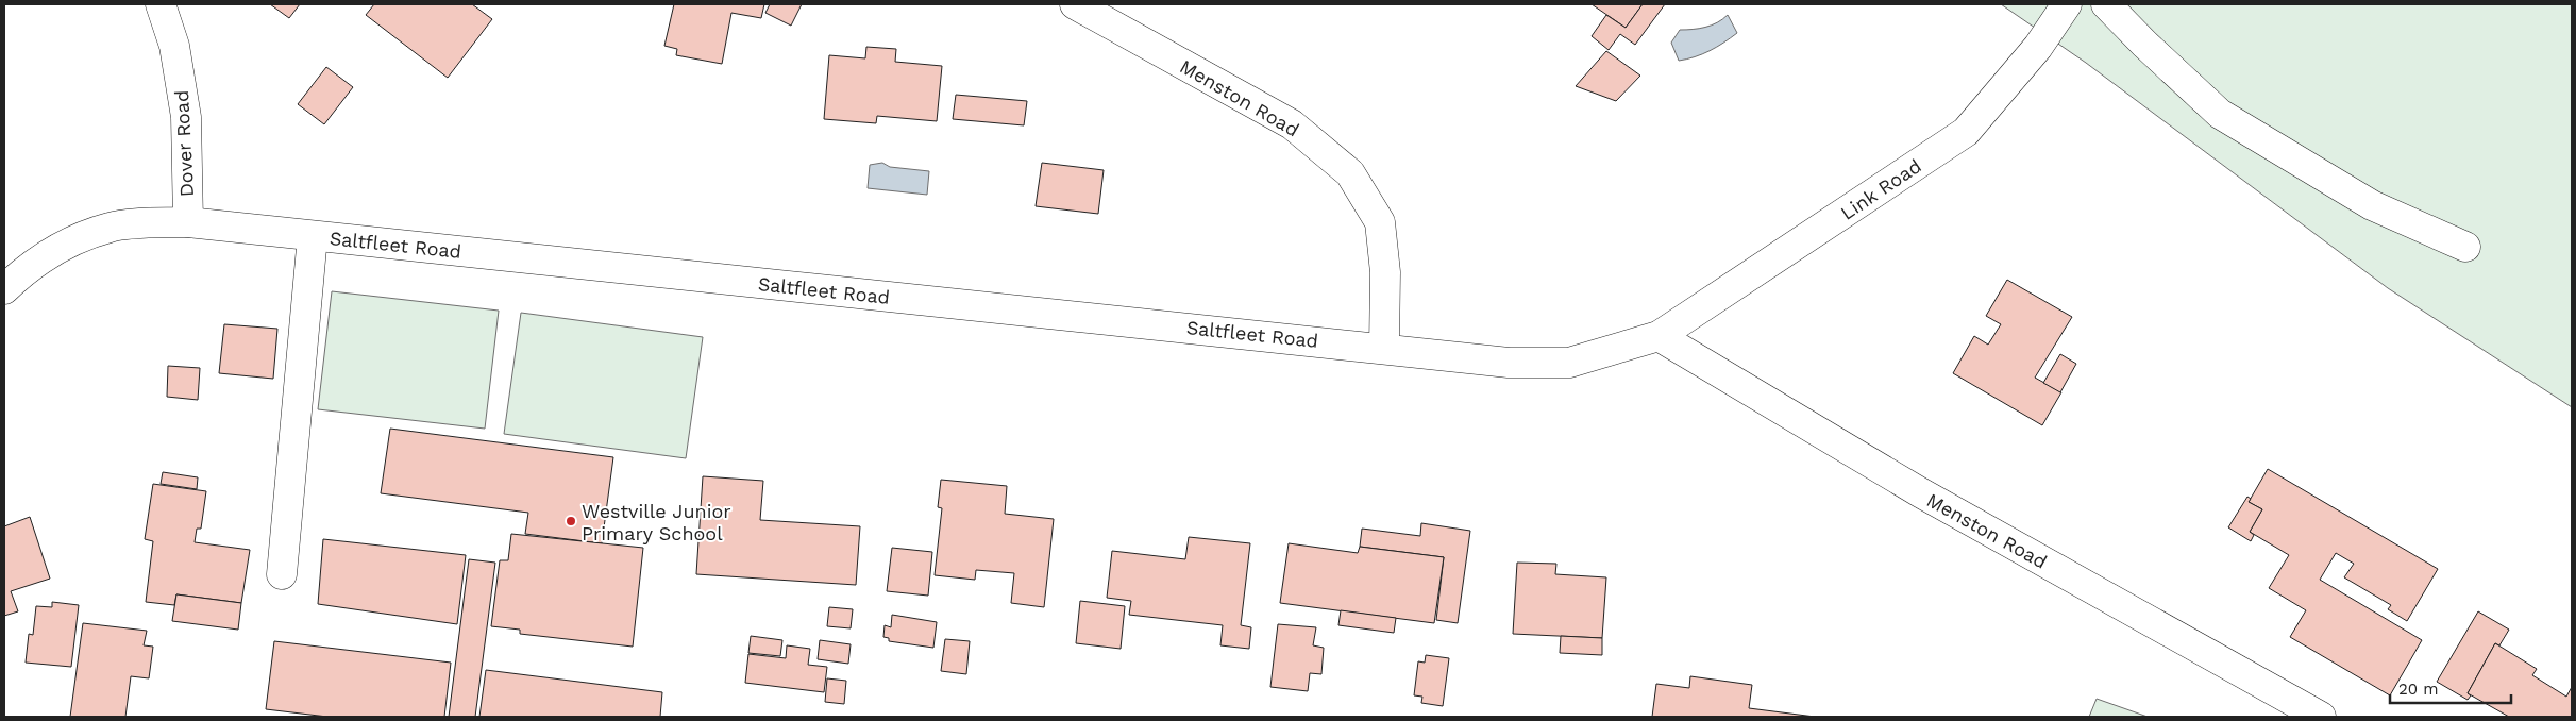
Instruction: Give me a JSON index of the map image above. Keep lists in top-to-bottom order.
{
  "streets": {
    "street": [
      "Menston Road",
      "Dover Road",
      "Link Road",
      "Saltfleet Road"
    ]
  },
  "crossings": [
    ["Menston Road", "Link Road"],
    ["Menston Road", "Saltfleet Road"],
    ["Dover Road", "Saltfleet Road"],
    ["Link Road", "Saltfleet Road"]
  ],
  "places": ["Westville Junior Primary School"],
  "scale_bar": "20 m"
}
